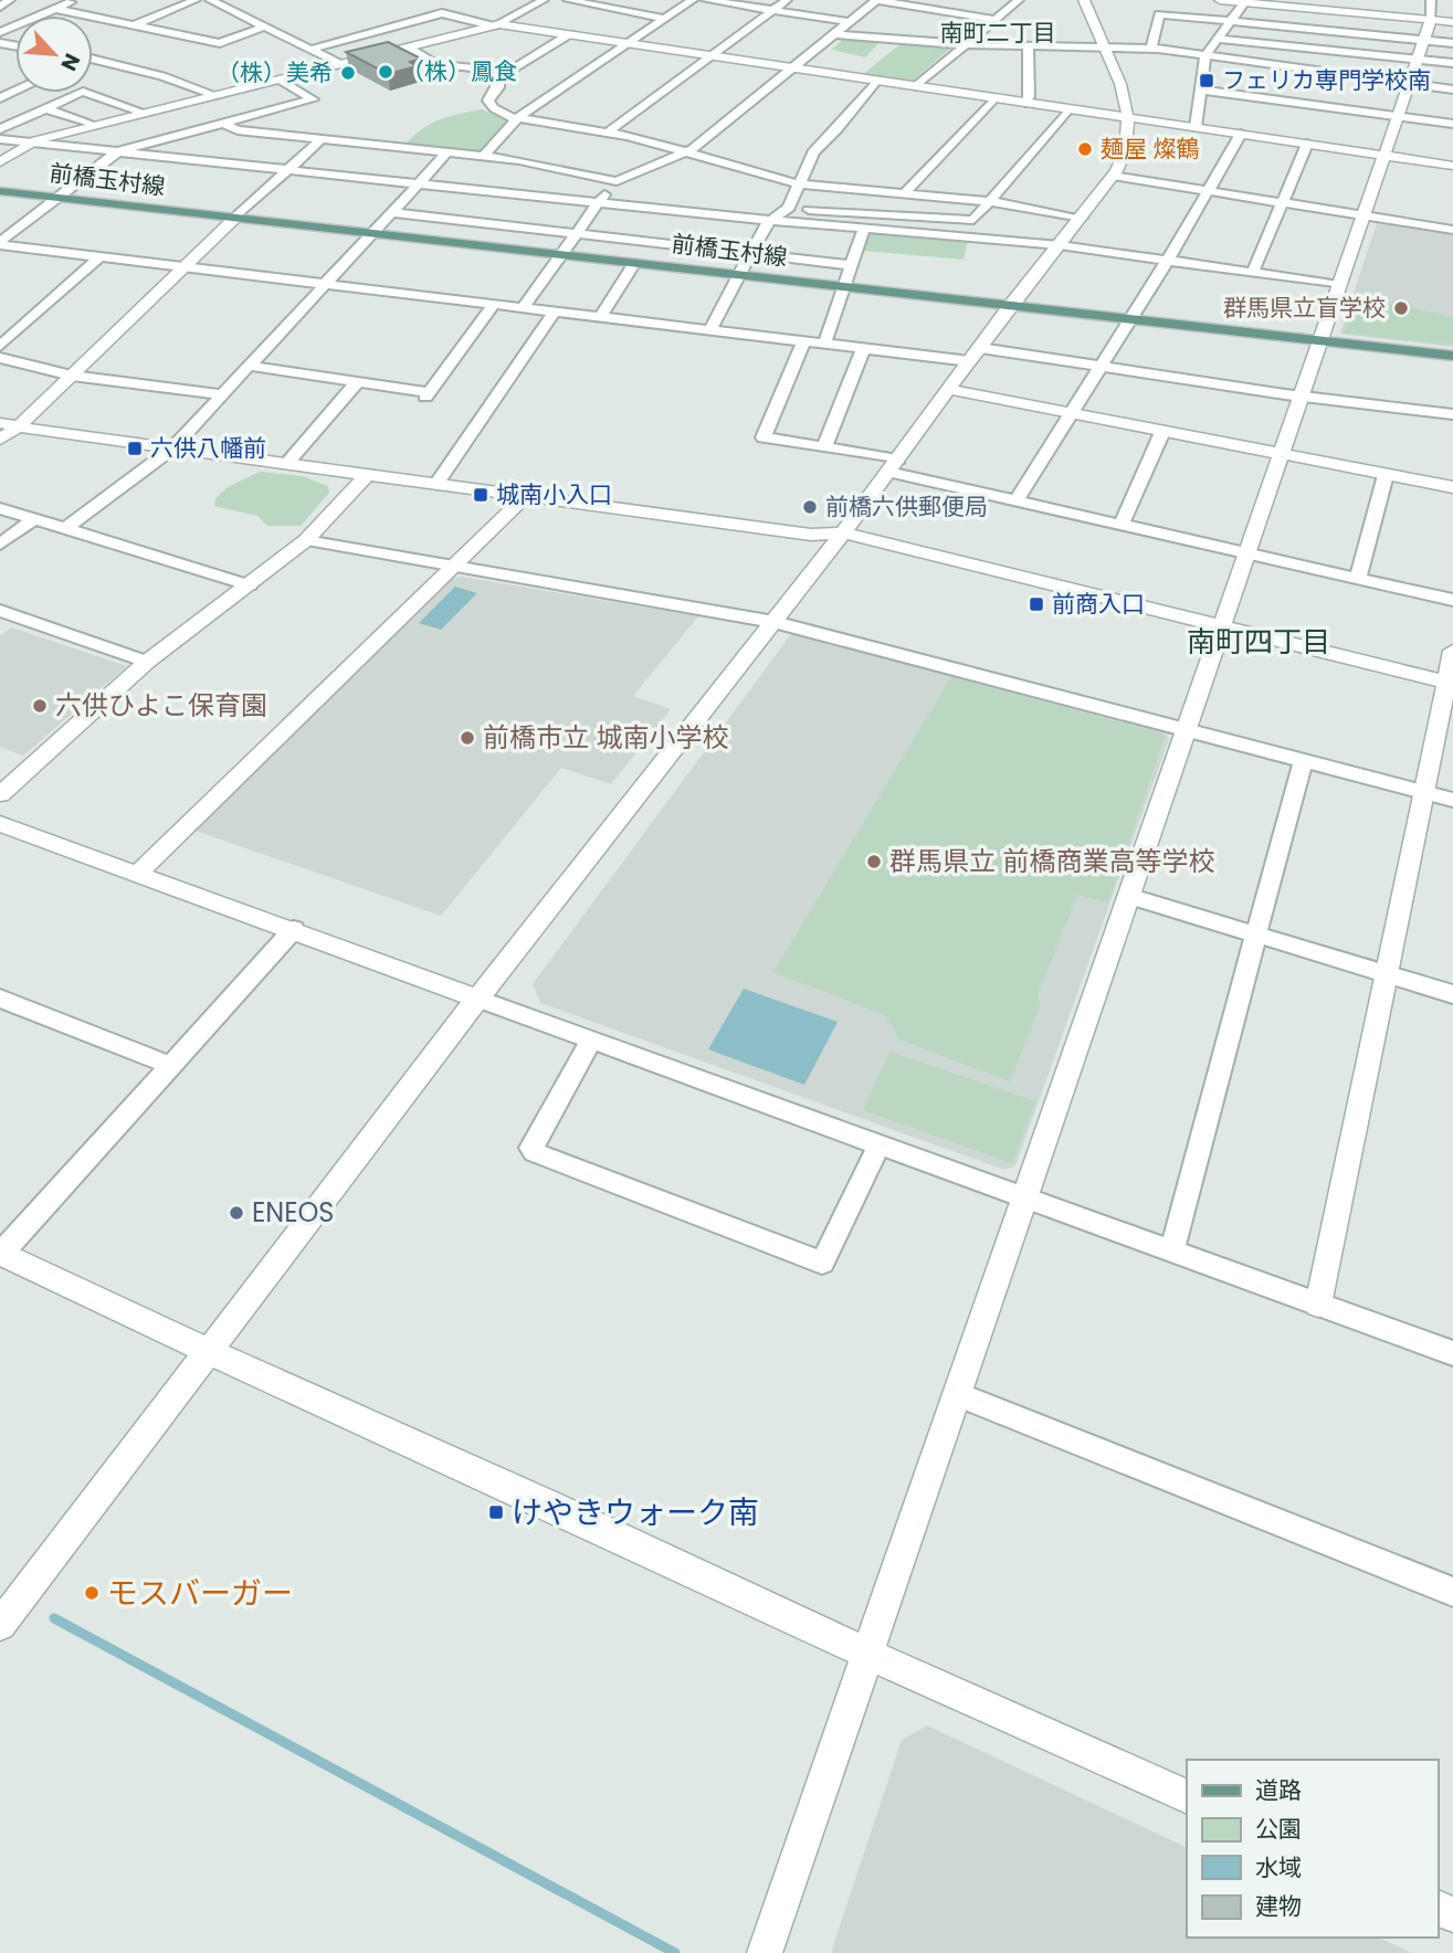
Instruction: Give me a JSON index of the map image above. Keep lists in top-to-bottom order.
{
  "streets": {
    "main road": ["前橋玉村線"]
  },
  "districts": ["南町二丁目", "南町四丁目"],
  "places": {
    "other": [
      "（株）鳳食",
      "（株）美希",
      "麺屋 燦鶴",
      "群馬県立盲学校",
      "前橋六供郵便局",
      "六供ひよこ保育園",
      "前橋市立 城南小学校",
      "群馬県立 前橋商業高等学校",
      "ENEOS",
      "モスバーガー"
    ],
    "transit": [
      "フェリカ専門学校南",
      "六供八幡前",
      "城南小入口",
      "前商入口",
      "けやきウォーク南"
    ]
  },
  "legend": [
    "道路",
    "公園",
    "水域",
    "建物"
  ],
  "north": "bottom right"
}
